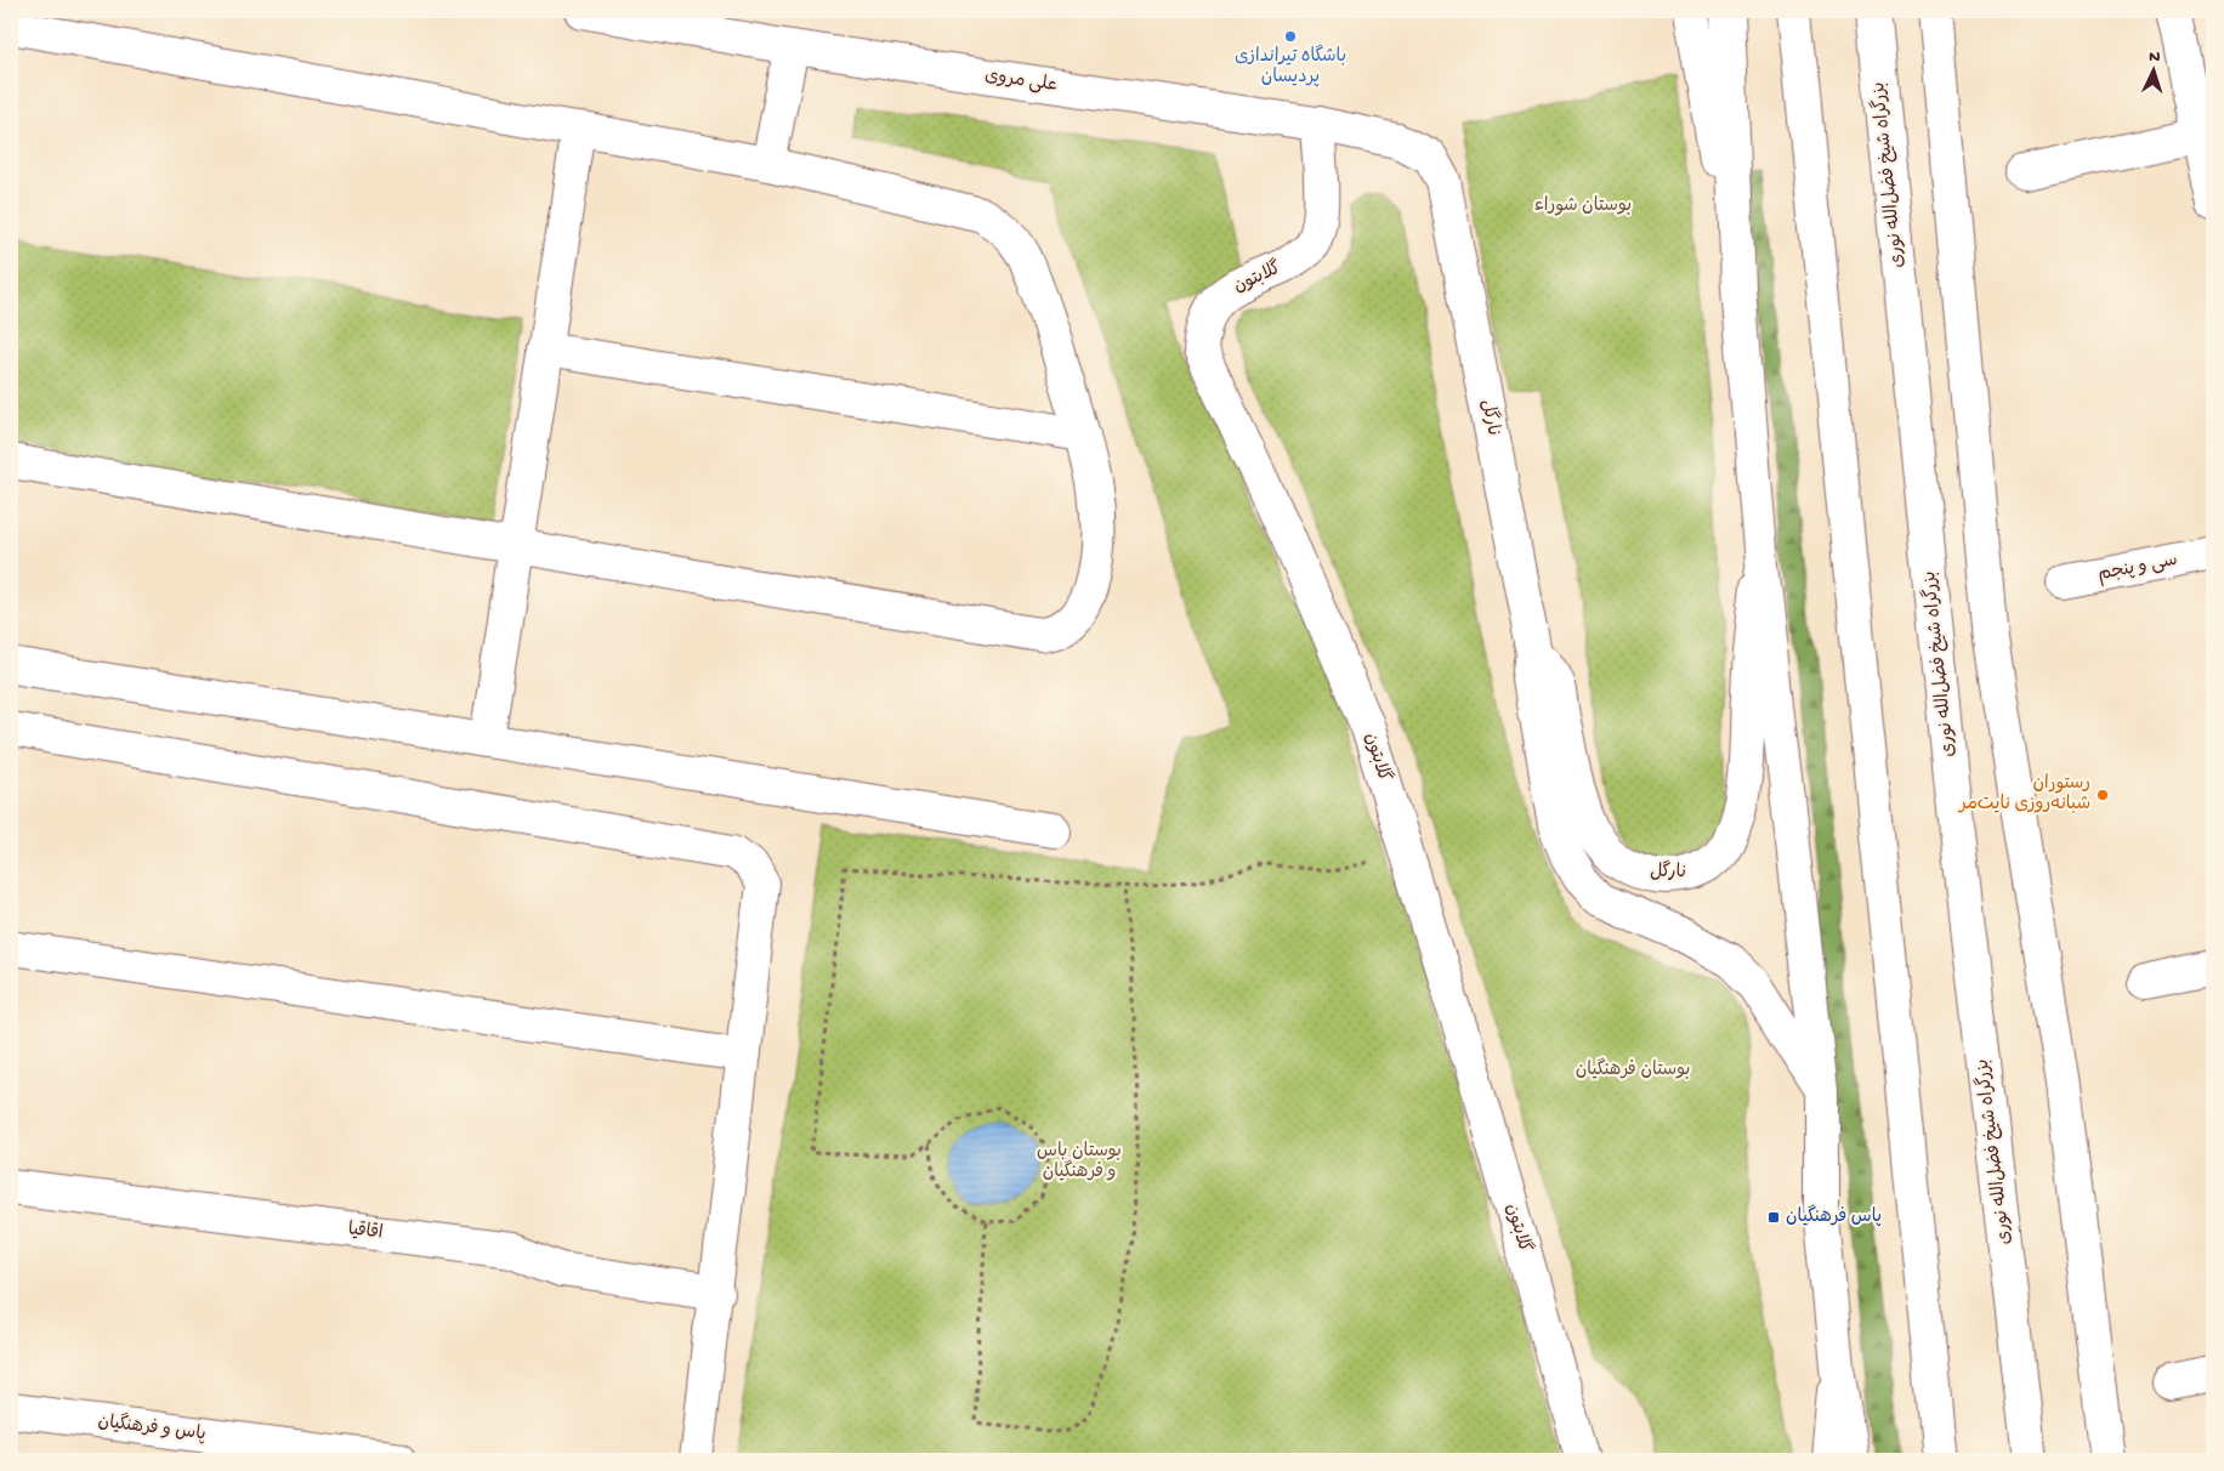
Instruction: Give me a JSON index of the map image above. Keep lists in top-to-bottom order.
{
  "streets": {
    "main road": [
      "علی مروی",
      "بزرگراه شیخ فضل‌الله نوری",
      "گلابتون",
      "نارگل",
      "سی و پنجم",
      "اقاقیا",
      "پاس و فرهنگیان"
    ]
  },
  "crossings": [
    ["علی مروی", "گلابتون"],
    ["علی مروی", "نارگل"]
  ],
  "parks": ["بوستان شوراء", "بوستان فرهنگیان", "بوستان پاس و فرهنگیان"],
  "places": {
    "other": ["باشگاه تیراندازی پردیسان", "رستوران شبانه‌روزی نایت‌مر"],
    "transit": ["پاس فرهنگیان"]
  },
  "north": "top"
}
